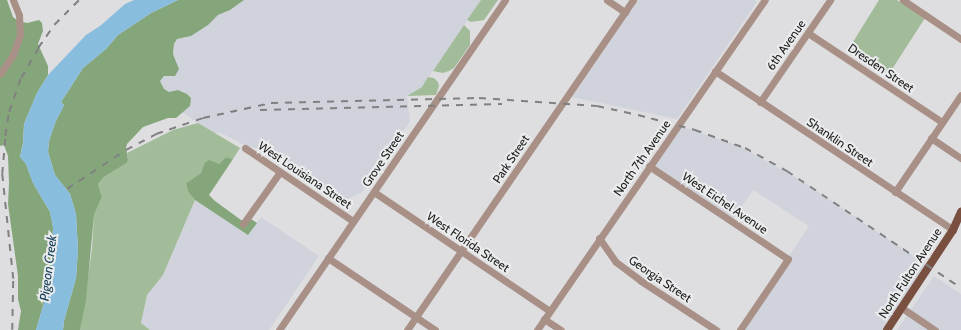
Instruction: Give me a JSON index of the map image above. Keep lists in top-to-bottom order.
{
  "streets": {
    "main road": ["North Fulton Avenue"],
    "street": [
      "6th Avenue",
      "Dresden Street",
      "Shanklin Street",
      "North 7th Avenue",
      "Grove Street",
      "Park Street",
      "West Louisiana Street",
      "West Eichel Avenue",
      "West Florida Street",
      "Georgia Street"
    ]
  },
  "crossings": [
    ["6th Avenue", "Dresden Street"],
    ["6th Avenue", "Shanklin Street"],
    ["Shanklin Street", "North 7th Avenue"],
    ["Shanklin Street", "North Fulton Avenue"],
    ["North 7th Avenue", "West Eichel Avenue"],
    ["North 7th Avenue", "West Florida Street"],
    ["North 7th Avenue", "Georgia Street"],
    ["Grove Street", "West Louisiana Street"],
    ["Grove Street", "West Florida Street"],
    ["Park Street", "West Florida Street"]
  ],
  "water": ["Pigeon Creek"]
}
